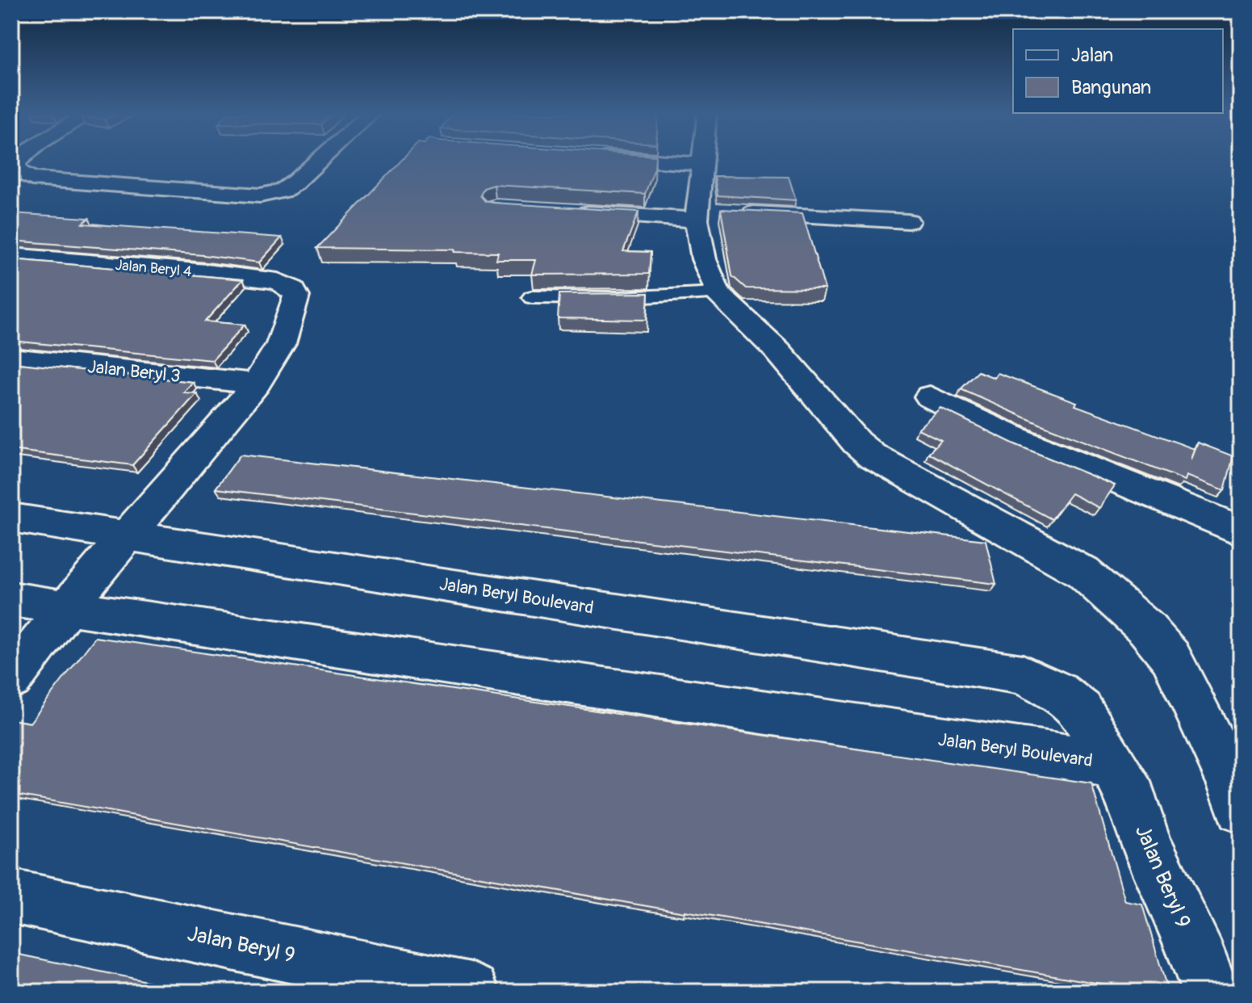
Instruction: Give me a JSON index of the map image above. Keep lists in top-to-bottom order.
{
  "streets": {
    "street": [
      "Jalan Beryl 4",
      "Jalan Beryl 3",
      "Jalan Beryl Boulevard",
      "Jalan Beryl 9"
    ]
  },
  "crossings": [
    ["Jalan Beryl 4", "Jalan Beryl 3"],
    ["Jalan Beryl Boulevard", "Jalan Beryl 9"]
  ],
  "legend": ["Jalan", "Bangunan"]
}
